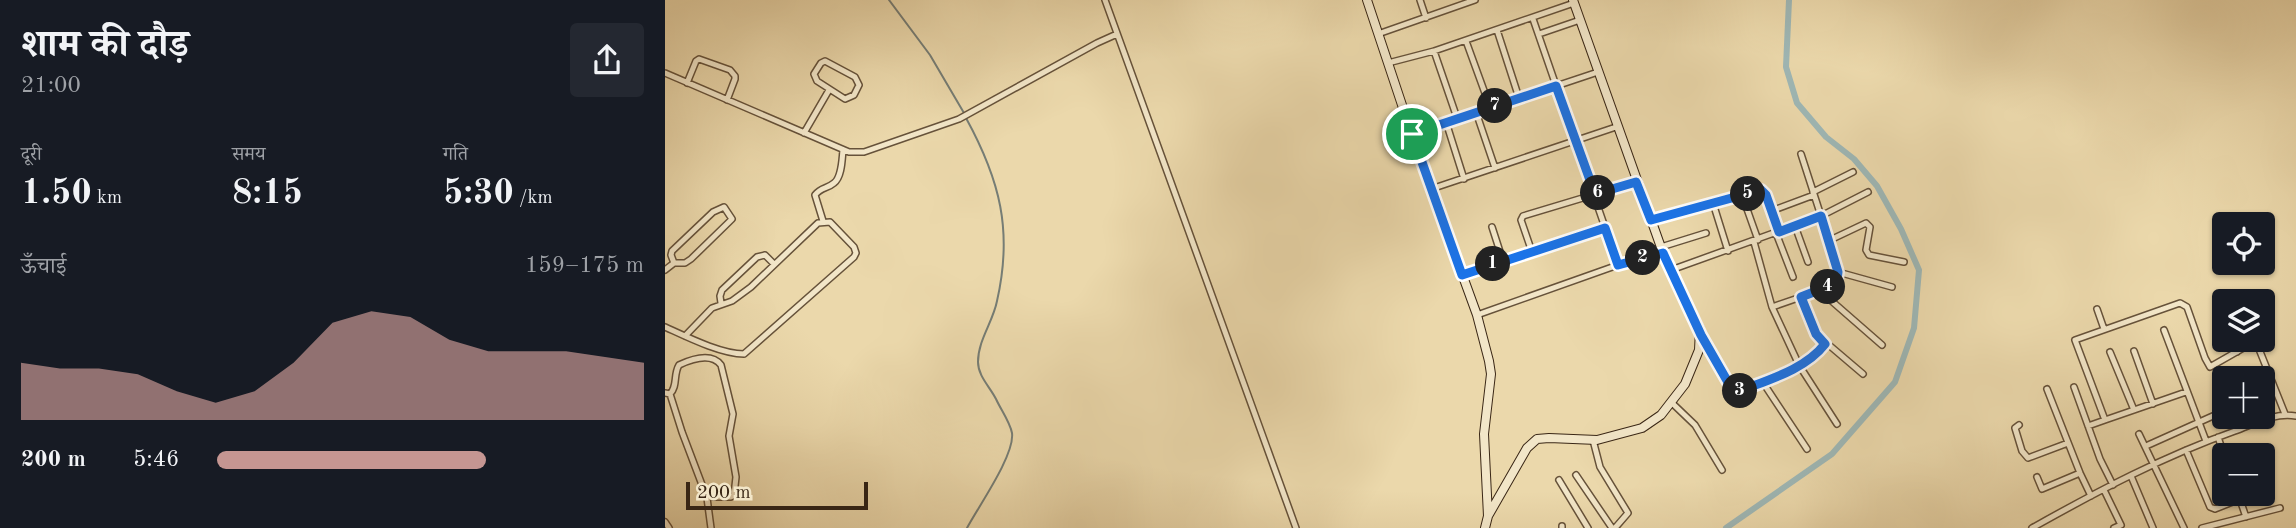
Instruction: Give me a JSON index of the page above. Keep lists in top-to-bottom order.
{
  "scale_bar": "200 m",
  "page": {
    "heading": ["शाम की दौड़", "21:00"],
    "pins": [
      "7",
      "6",
      "5",
      "2",
      "1",
      "4",
      "3"
    ],
    "stats": [
      ["दूरी", "1.50 km"],
      ["समय", "8:15"],
      ["गति", "5:30 /km"]
    ],
    "map_buttons": ["+", "−"],
    "chart": ["ऊँचाई", "159–175 m"],
    "list": [
      {
        "name": "200 m",
        "note": "5:46"
      }
    ],
    "scale": "200 m"
  }
}
